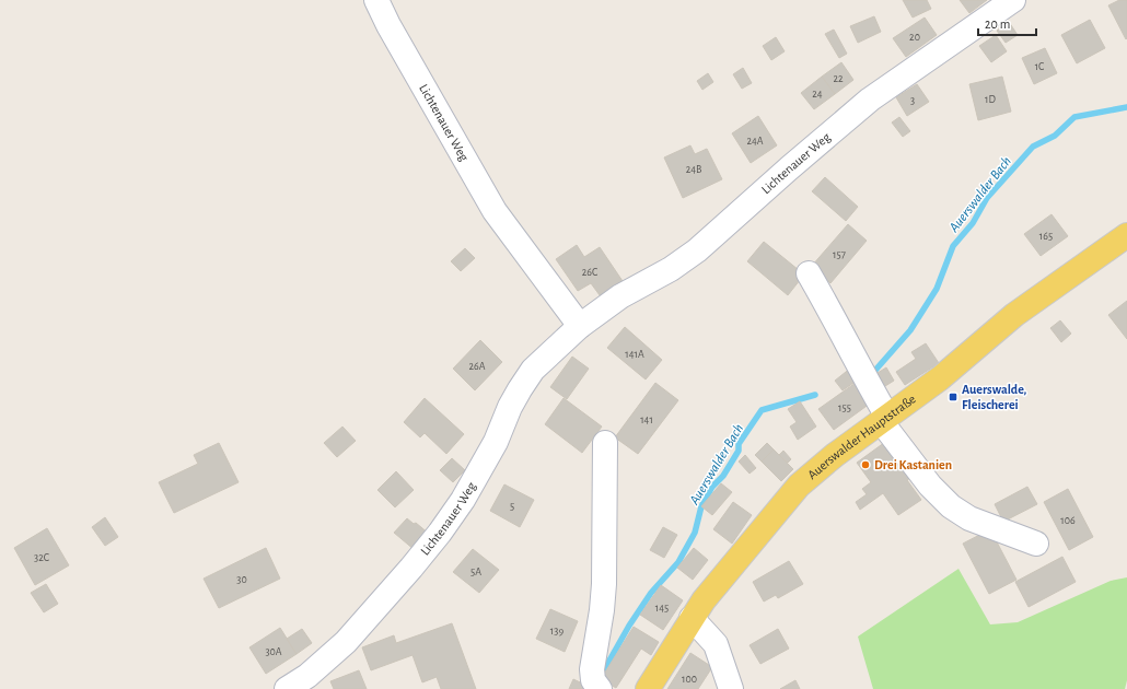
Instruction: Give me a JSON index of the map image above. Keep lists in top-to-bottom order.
{
  "streets": {
    "main road": ["Auerswalder Hauptstraße"],
    "street": ["Lichtenauer Weg"]
  },
  "water": ["Auerswalder Bach"],
  "places": {
    "transit": ["Auerswalde, Fleischerei"],
    "other": ["Drei Kastanien"]
  },
  "house_numbers": [
    "20",
    "1C",
    "22",
    "24",
    "1D",
    "3",
    "24A",
    "24B",
    "165",
    "157",
    "26C",
    "141A",
    "26A",
    "155",
    "141",
    "5",
    "106",
    "32C",
    "5A",
    "30",
    "145",
    "139",
    "30A",
    "100"
  ],
  "scale_bar": "20 m"
}
